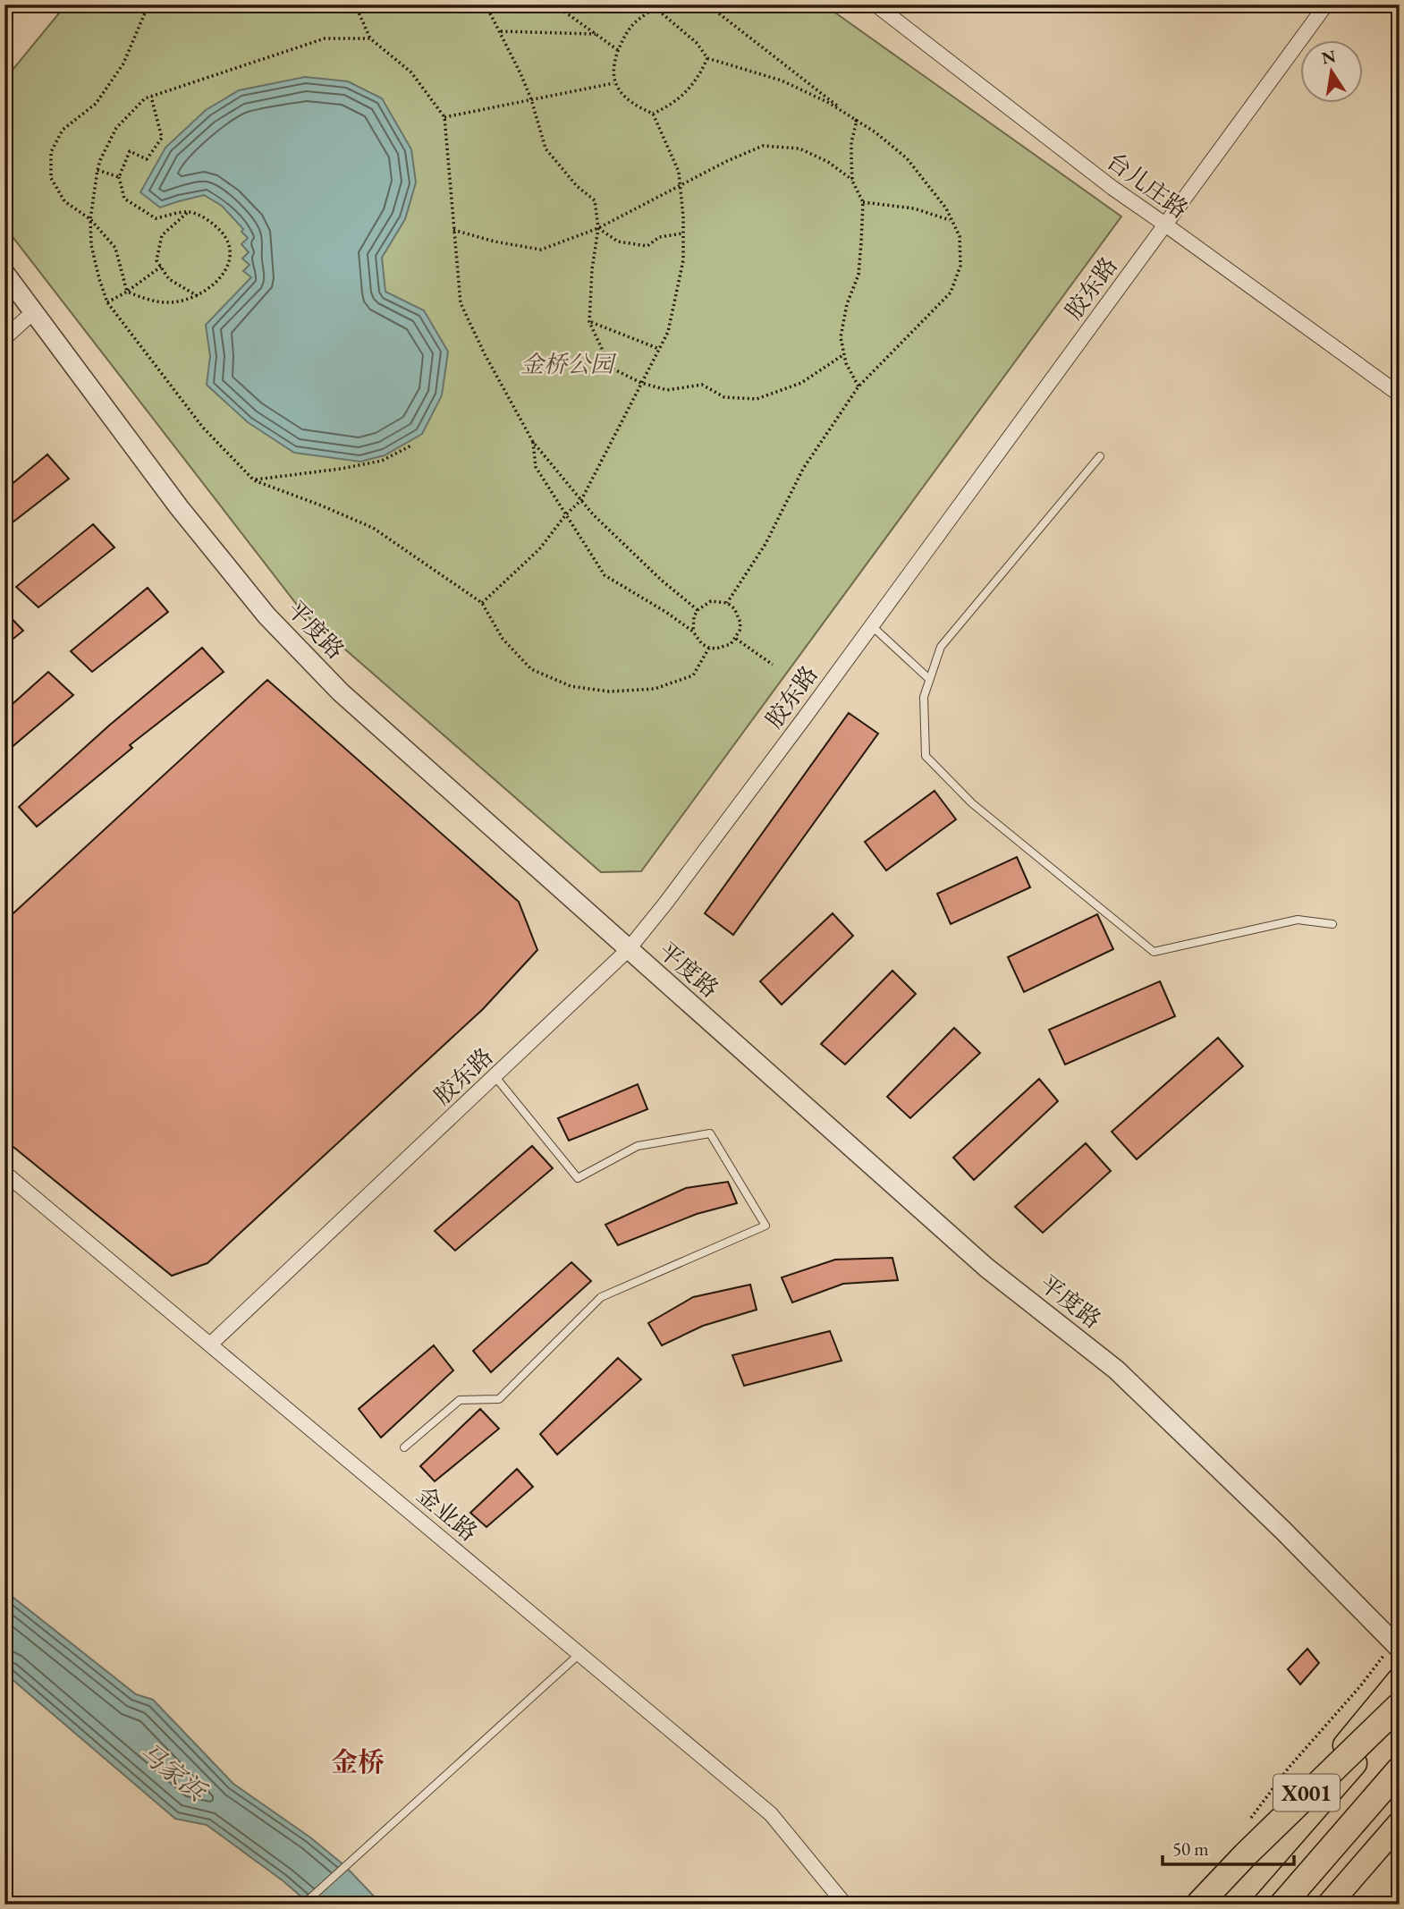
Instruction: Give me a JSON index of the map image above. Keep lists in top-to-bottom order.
{
  "streets": {
    "highway": ["X001"],
    "street": [
      "台儿庄路",
      "胶东路",
      "平度路",
      "金业路"
    ]
  },
  "crossings": [
    ["台儿庄路", "胶东路"],
    ["胶东路", "平度路"],
    ["胶东路", "金业路"]
  ],
  "districts": ["金桥"],
  "water": ["马家浜"],
  "parks": ["金桥公园"],
  "scale_bar": "50 m",
  "north": "top"
}
